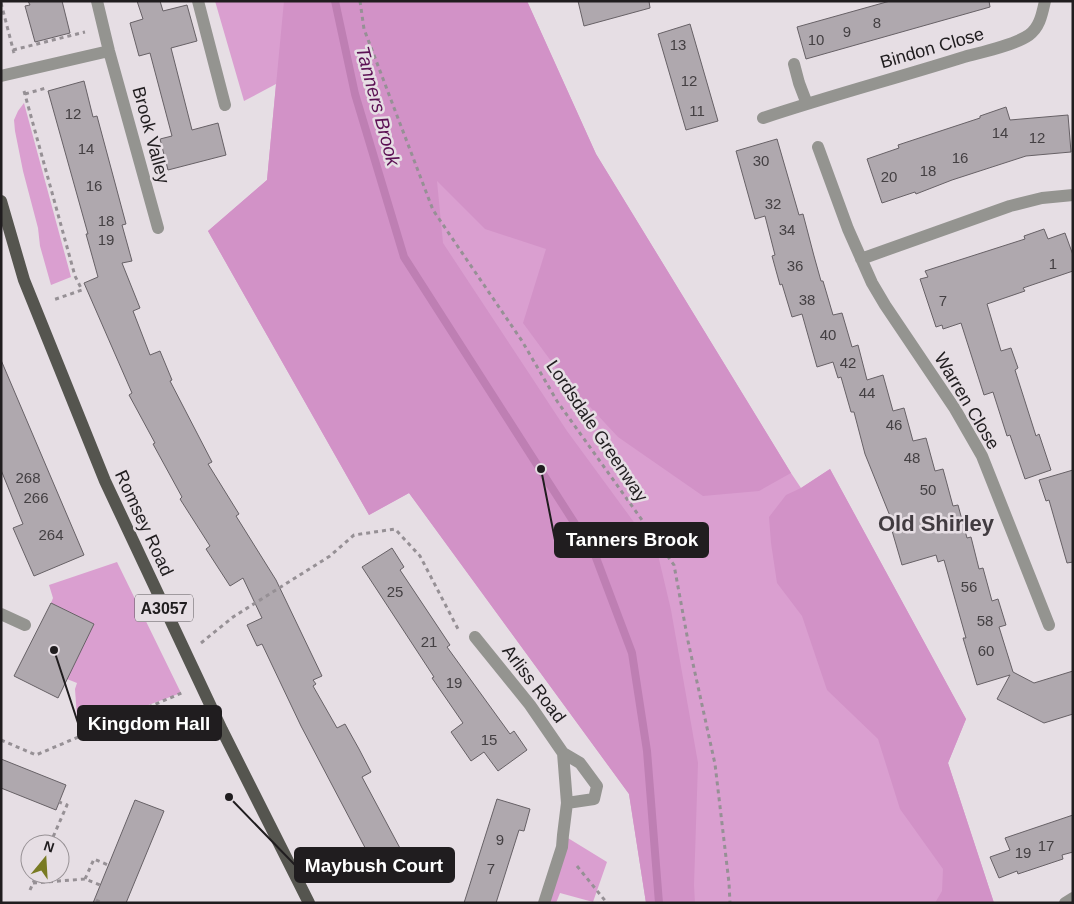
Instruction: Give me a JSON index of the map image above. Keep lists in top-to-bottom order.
{
  "streets": {
    "main road": ["Romsey Road", "A3057"],
    "street": [
      "Bindon Close",
      "Brook Valley",
      "Warren Close",
      "Arliss Road"
    ],
    "path": ["Lordsdale Greenway"]
  },
  "districts": ["Old Shirley"],
  "water": ["Tanners Brook"],
  "places": ["Tanners Brook", "Kingdom Hall", "Maybush Court"],
  "house_numbers": [
    "8",
    "9",
    "10",
    "13",
    "12",
    "11",
    "12",
    "14",
    "12",
    "14",
    "16",
    "30",
    "18",
    "20",
    "16",
    "32",
    "18",
    "34",
    "19",
    "1",
    "36",
    "38",
    "7",
    "40",
    "42",
    "44",
    "46",
    "48",
    "268",
    "50",
    "266",
    "264",
    "56",
    "25",
    "58",
    "21",
    "60",
    "19",
    "15",
    "9",
    "17",
    "19",
    "7"
  ],
  "north": "top"
}
